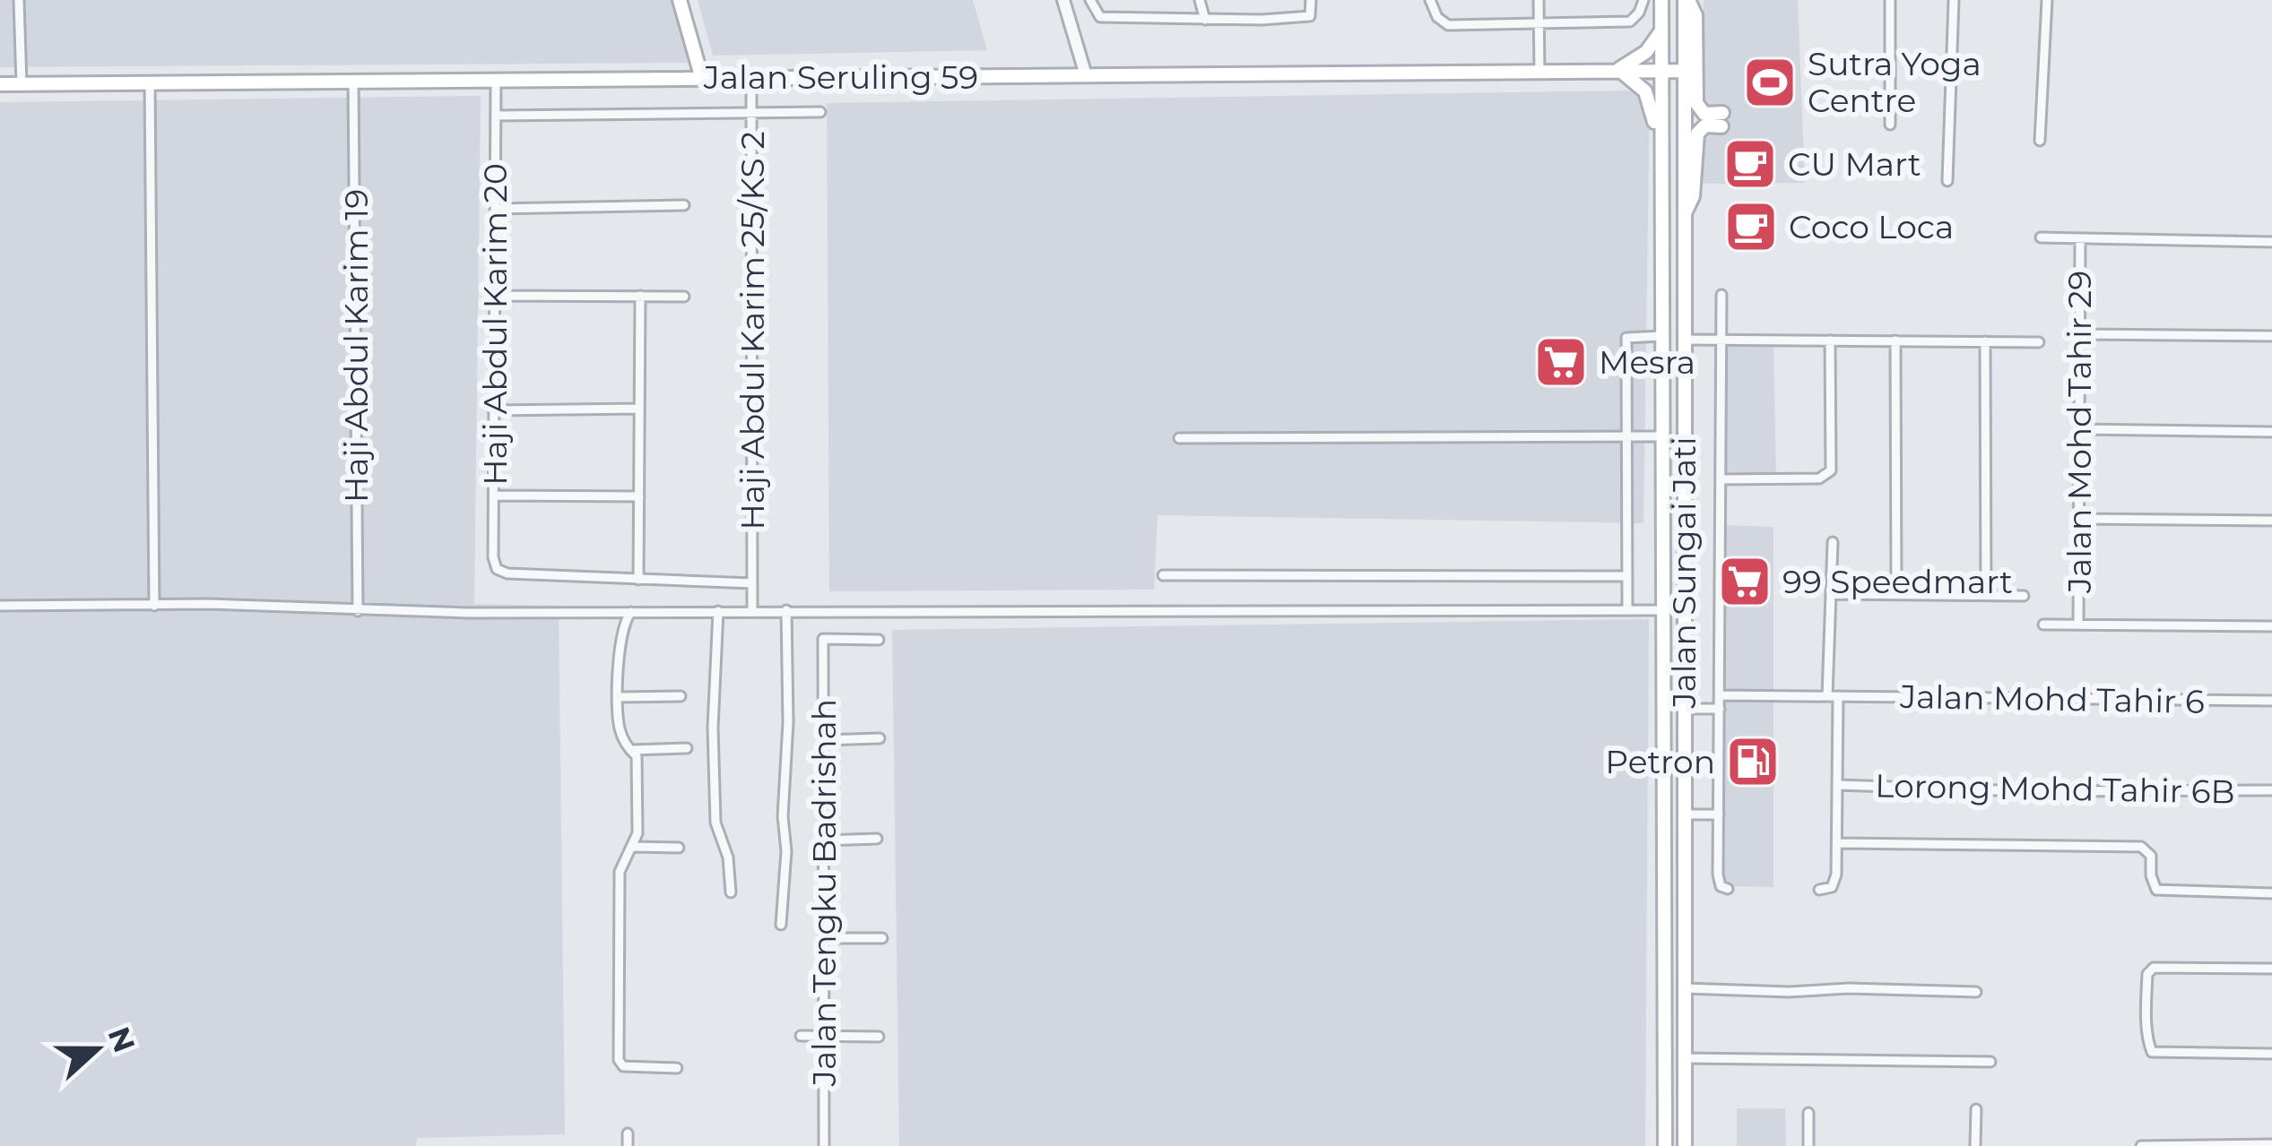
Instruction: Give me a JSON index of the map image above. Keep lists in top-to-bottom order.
{
  "streets": {
    "main road": ["Jalan Seruling 59", "Jalan Sungai Jati"],
    "street": [
      "Haji Abdul Karim 20",
      "Haji Abdul Karim 25/KS 2",
      "Haji Abdul Karim 19",
      "Jalan Mohd Tahir 29",
      "Jalan Mohd Tahir 6",
      "Lorong Mohd Tahir 6B",
      "Jalan Tengku Badrishah"
    ]
  },
  "crossings": [
    ["Jalan Seruling 59", "Haji Abdul Karim 20"],
    ["Jalan Seruling 59", "Haji Abdul Karim 25/KS 2"],
    ["Jalan Seruling 59", "Haji Abdul Karim 19"],
    ["Jalan Seruling 59", "Jalan Sungai Jati"]
  ],
  "places": {
    "sports": ["Sutra Yoga Centre"],
    "cafe": ["CU Mart", "Coco Loca"],
    "supermarket": ["Mesra", "99 Speedmart"],
    "fuel station": ["Petron"]
  },
  "north": "right"
}
